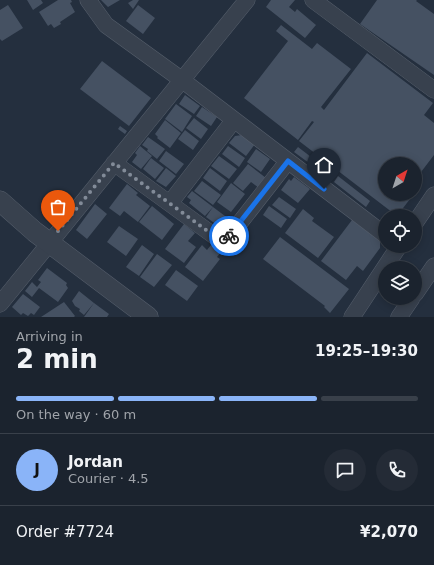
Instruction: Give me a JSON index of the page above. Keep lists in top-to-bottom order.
{
  "north": "top right",
  "page": {
    "heading": ["2 min", "Arriving in", "19:25–19:30"],
    "panel": [
      "Jordan",
      "Courier · 4.5",
      "Order #7724",
      "¥2,070"
    ],
    "bar": "On the way · 60 m",
    "round": "J"
  }
}
